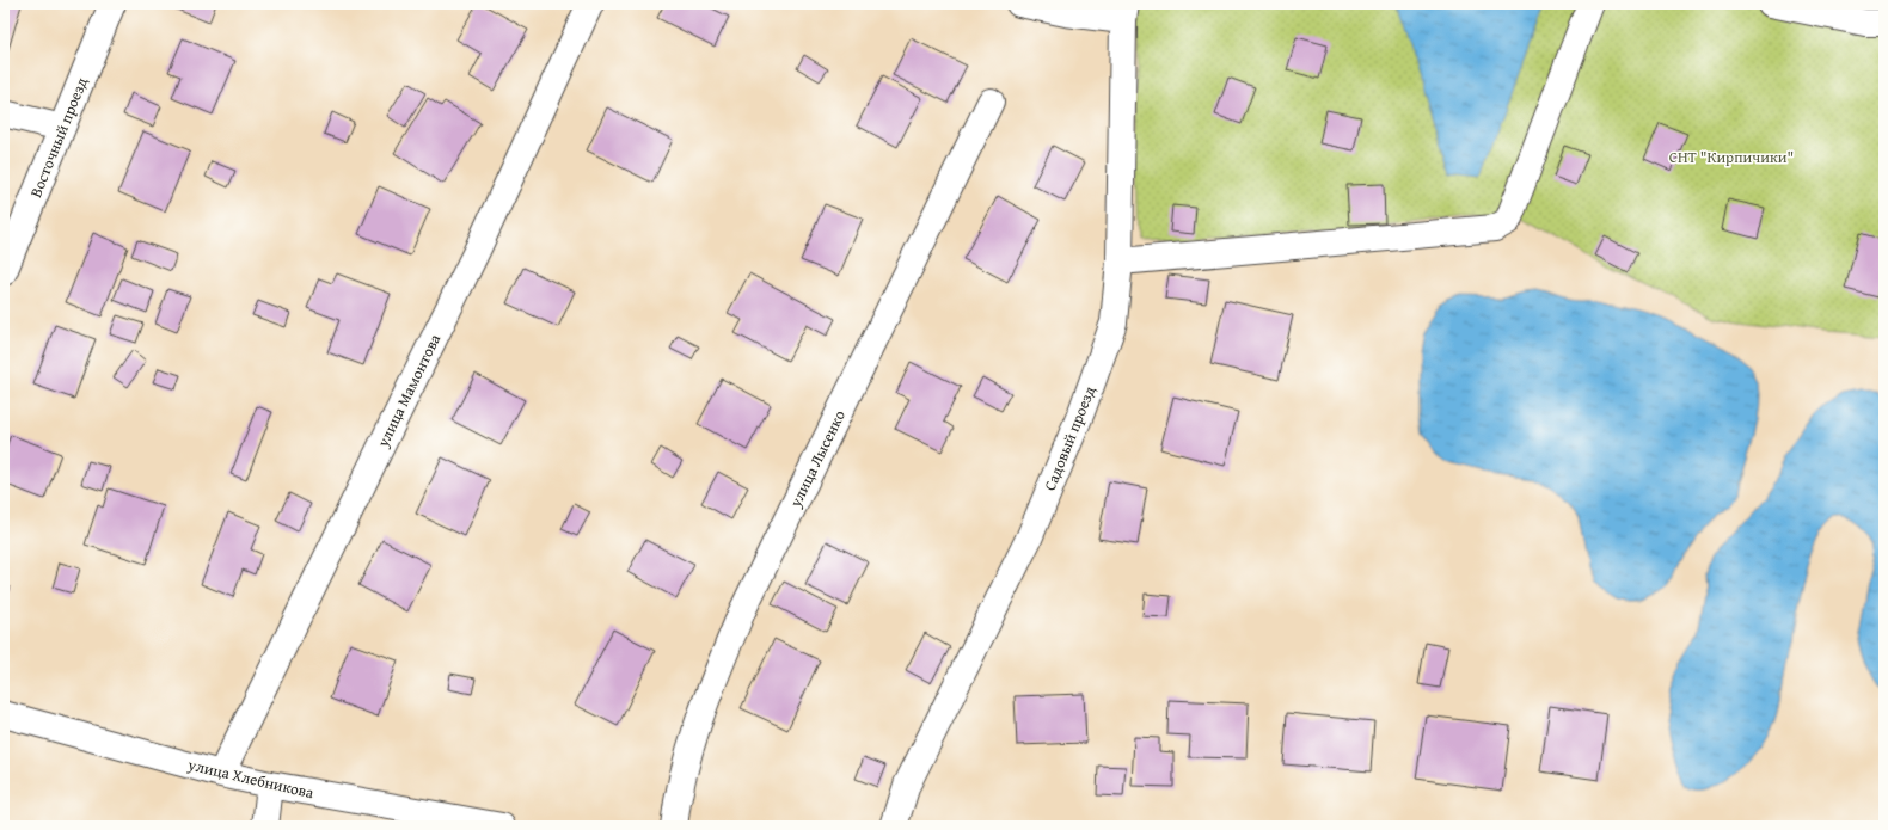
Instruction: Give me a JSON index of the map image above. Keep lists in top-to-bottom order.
{
  "streets": {
    "street": [
      "Восточный проезд",
      "улица Мамонтова",
      "Садовый проезд",
      "улица Лысенко",
      "улица Хлебникова"
    ]
  },
  "crossings": [
    ["улица Мамонтова", "улица Хлебникова"]
  ],
  "parks": ["СНТ \"Кирпичики\""]
}
